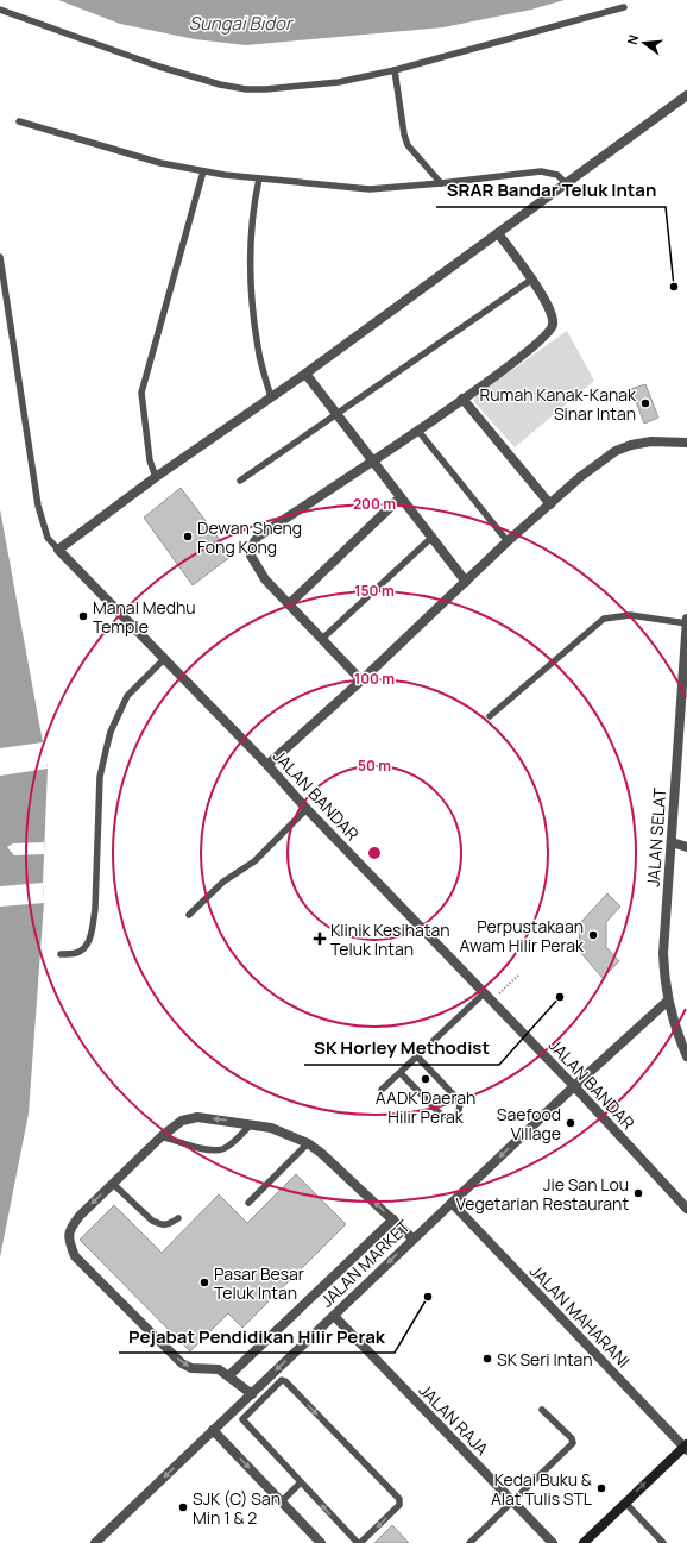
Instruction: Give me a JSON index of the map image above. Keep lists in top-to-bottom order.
{
  "streets": {
    "street": [
      "JALAN BANDAR",
      "JALAN SELAT",
      "JALAN MARKET",
      "JALAN MAHARANI",
      "JALAN RAJA"
    ]
  },
  "crossings": [
    ["JALAN BANDAR", "JALAN MARKET"],
    ["JALAN SELAT", "JALAN MARKET"],
    ["JALAN MARKET", "JALAN MAHARANI"],
    ["JALAN MARKET", "JALAN RAJA"]
  ],
  "water": ["Sungai Bidor"],
  "places": {
    "other": [
      "SRAR Bandar Teluk Intan",
      "Rumah Kanak-Kanak Sinar Intan",
      "Dewan Sheng Fong Kong",
      "Manal Medhu Temple",
      "Perpustakaan Awam Hilir Perak",
      "SK Horley Methodist",
      "AADK Daerah Hilir Perak",
      "Saefood Village",
      "Jie San Lou Vegetarian Restaurant",
      "Pasar Besar Teluk Intan",
      "Pejabat Pendidikan Hilir Perak",
      "SK Seri Intan",
      "Kedai Buku & Alat Tulis STL",
      "SJK (C) San Min 1 & 2"
    ],
    "health": ["Klinik Kesihatan Teluk Intan"]
  },
  "north": "left",
  "rings": [
    "200 m",
    "150 m",
    "100 m",
    "50 m"
  ]
}
